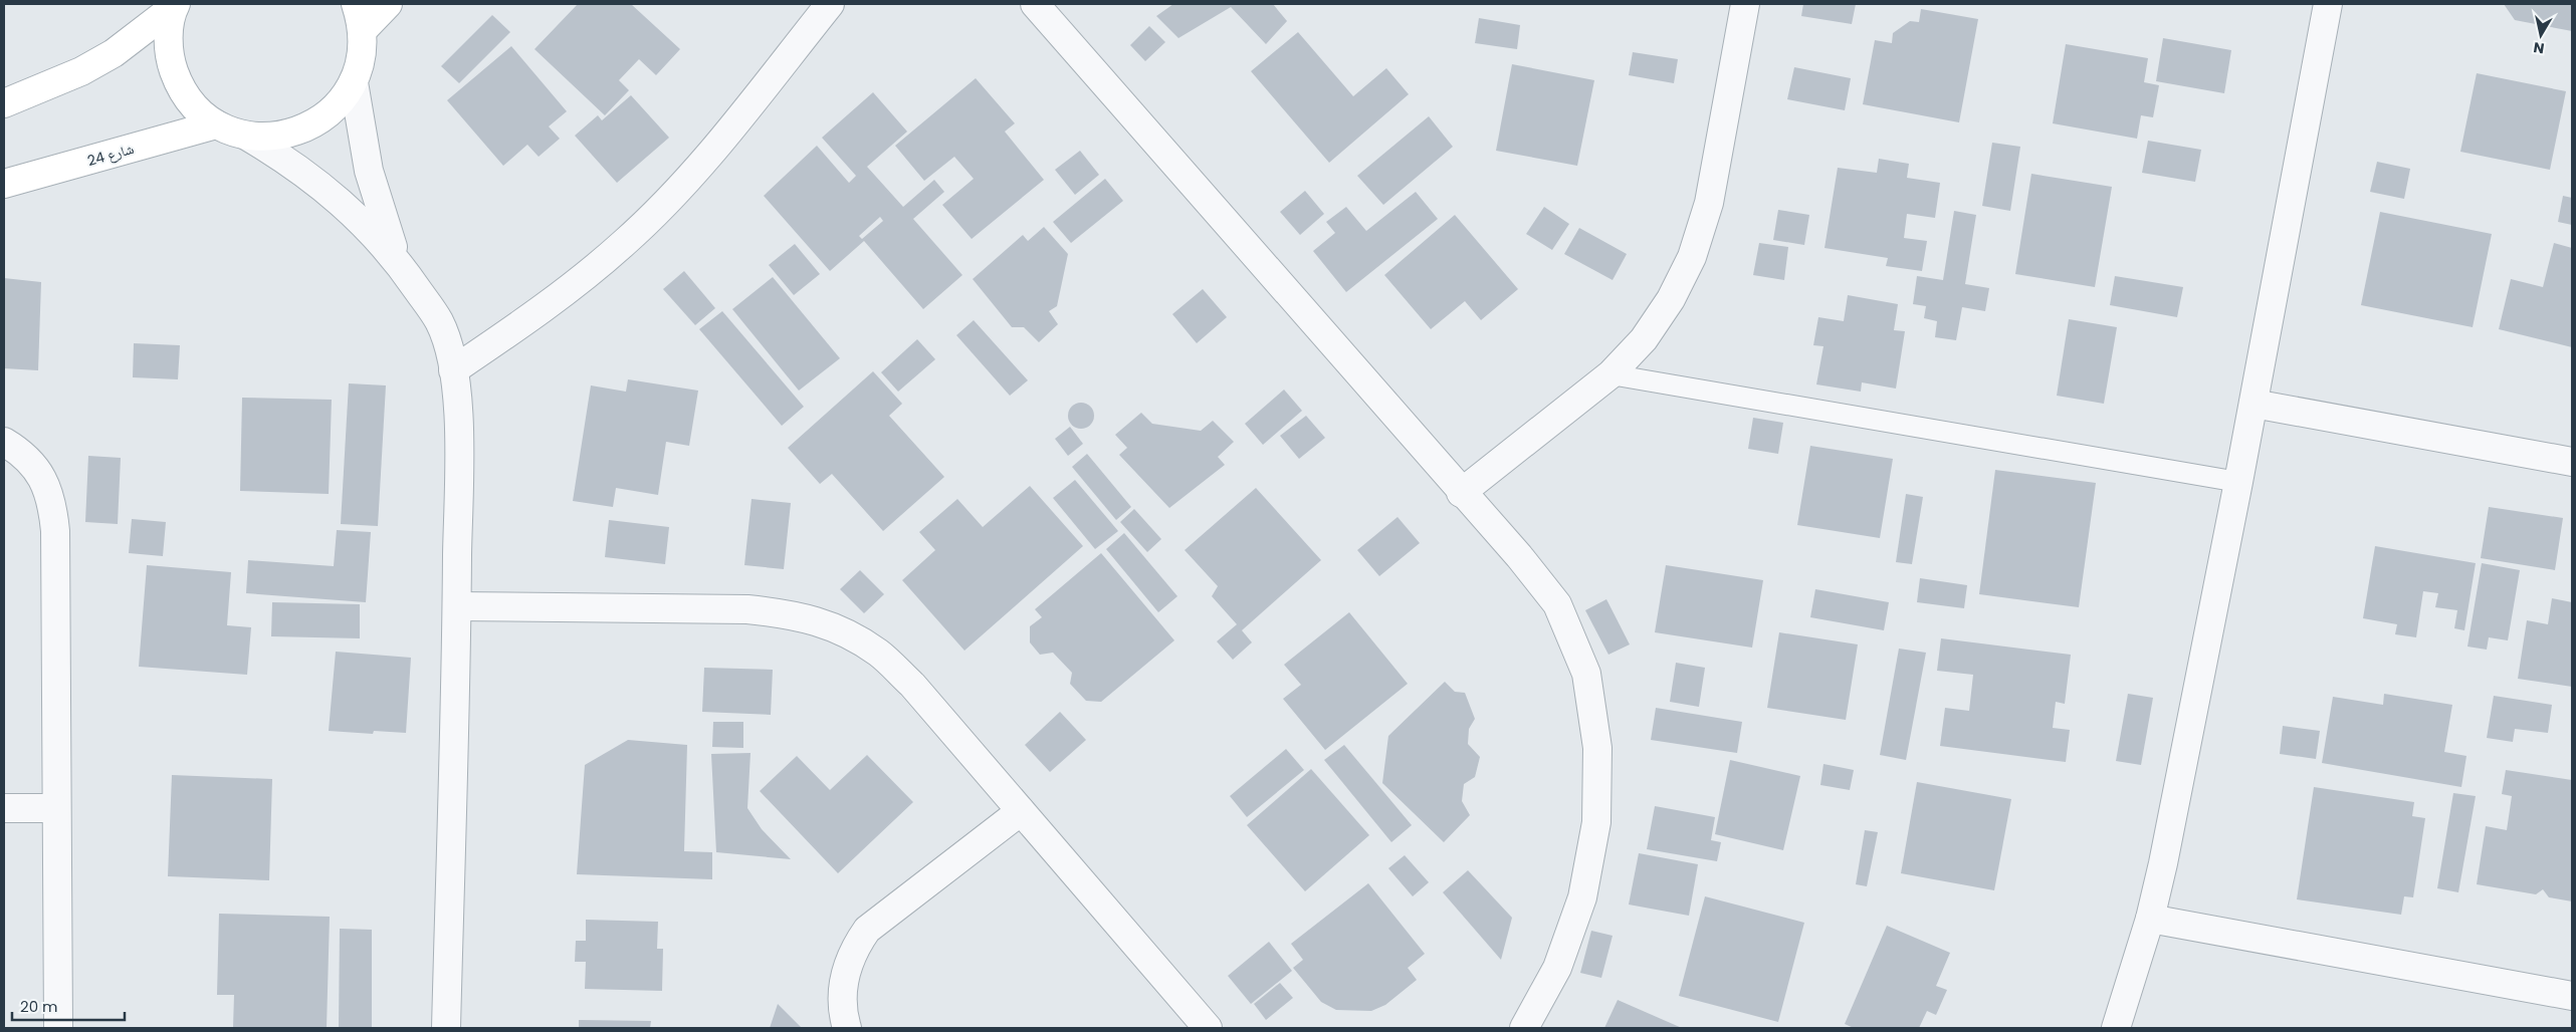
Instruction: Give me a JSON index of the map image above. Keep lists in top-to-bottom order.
{
  "streets": {
    "street": ["شارع 24"]
  },
  "scale_bar": "20 m",
  "north": "bottom"
}
